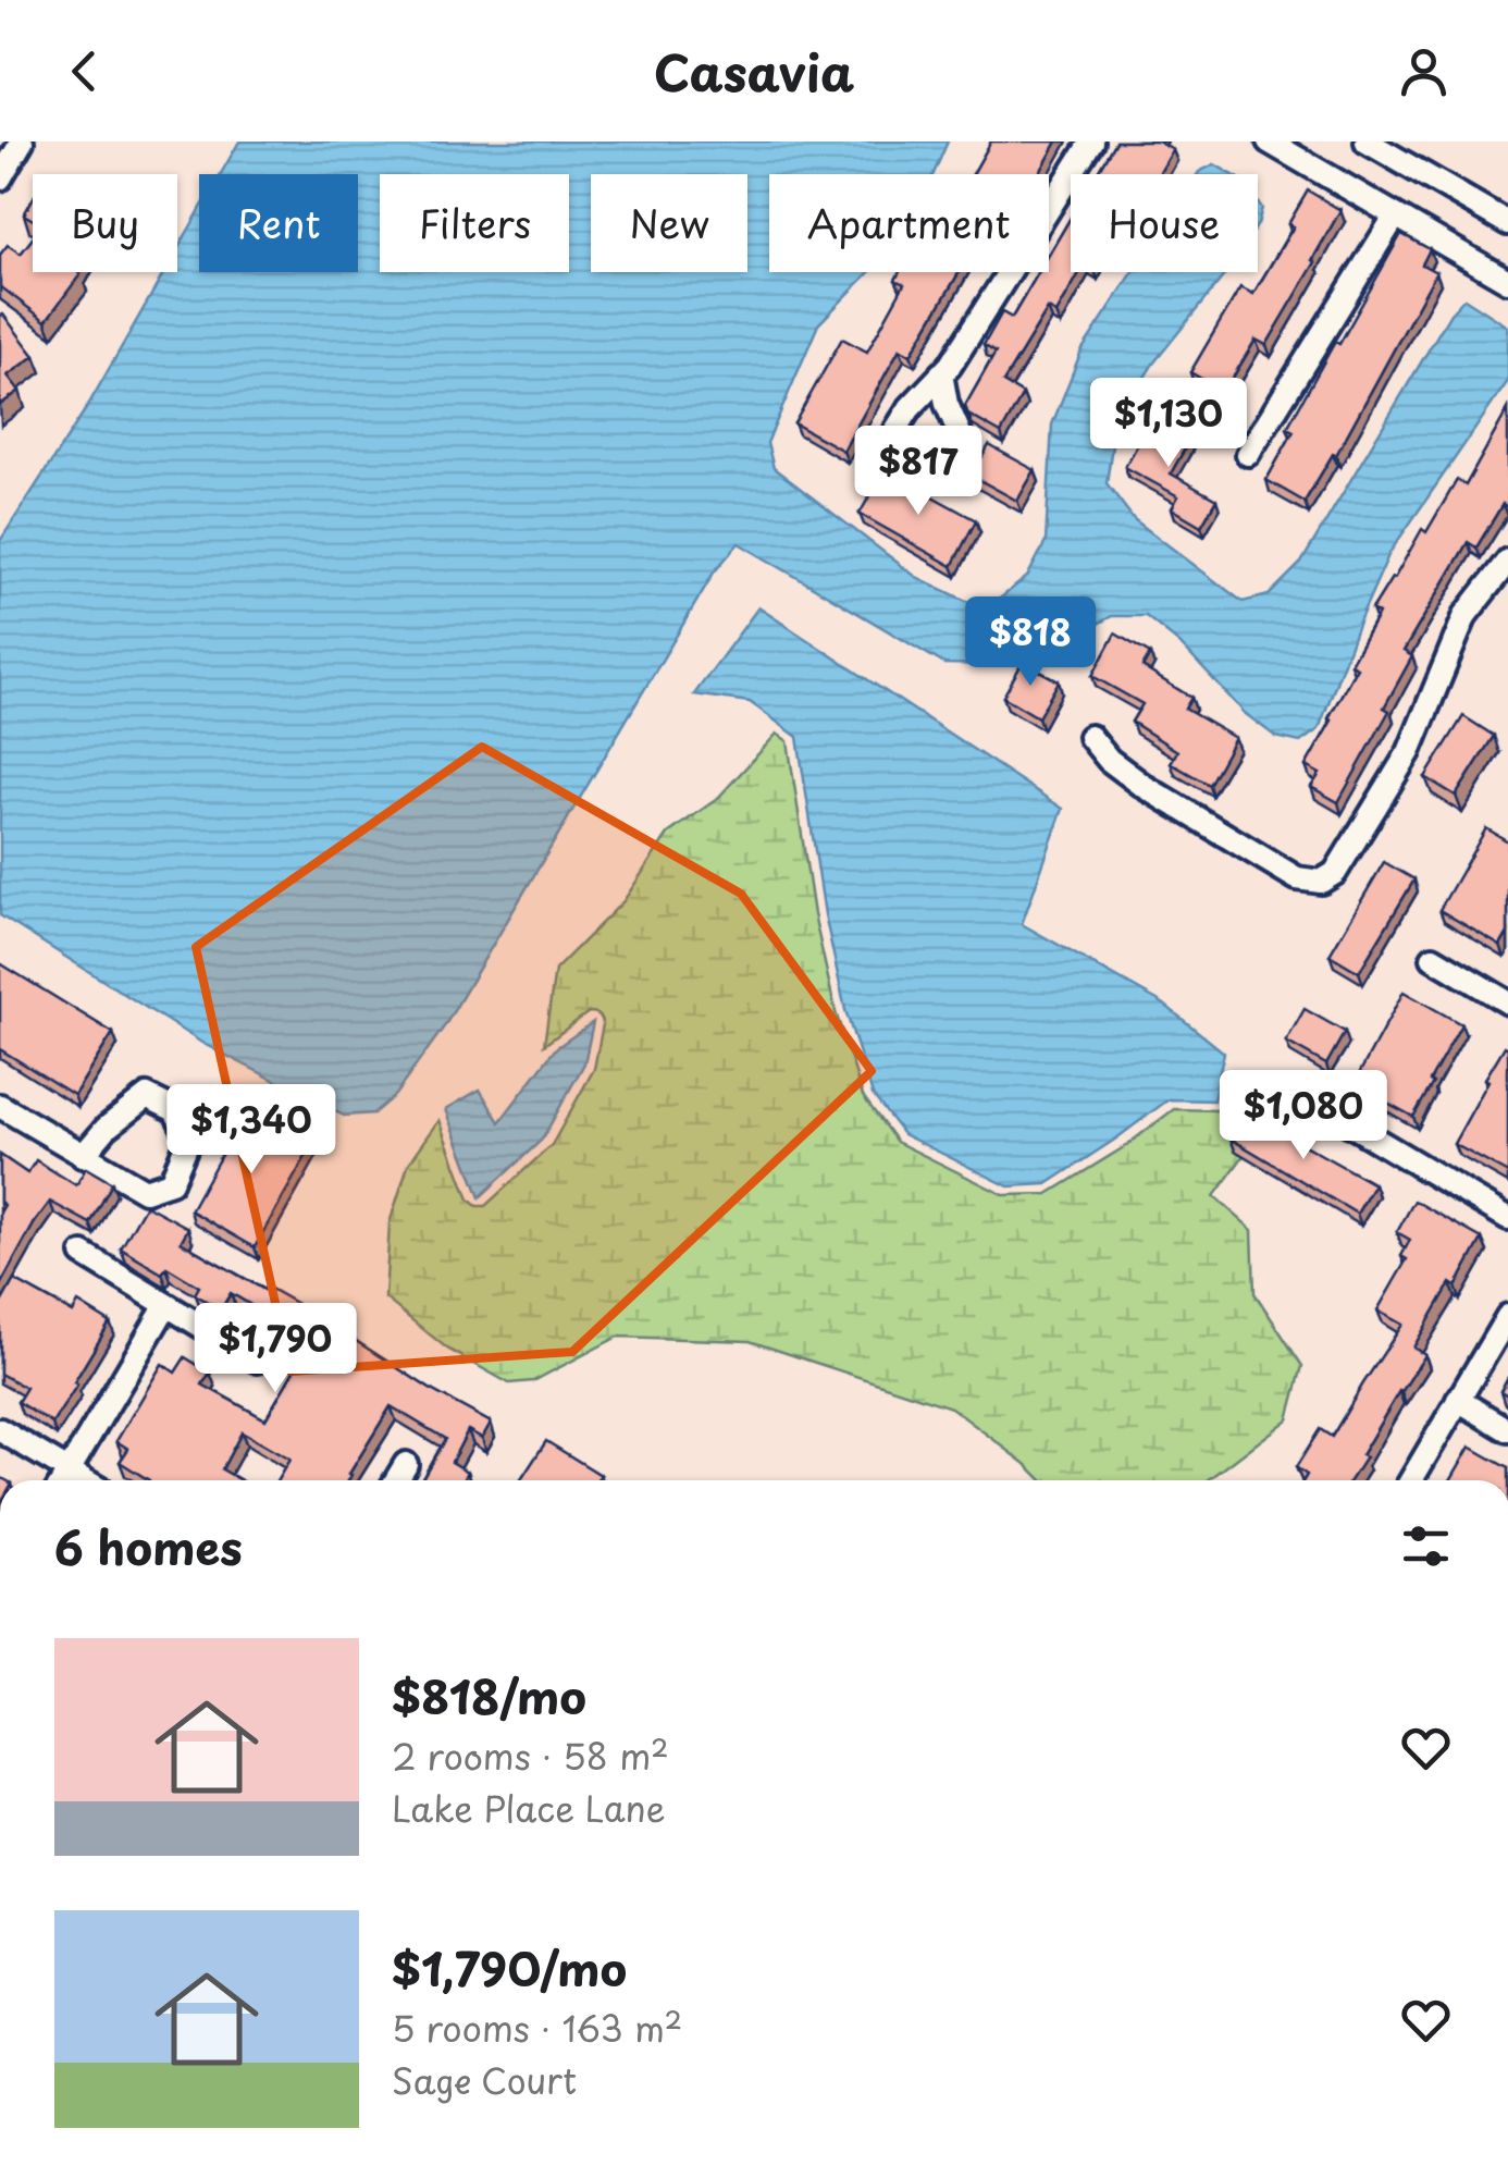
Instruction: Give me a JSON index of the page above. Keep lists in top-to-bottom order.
{
  "page": {
    "header": "Casavia",
    "chip": [
      "Buy",
      "Rent",
      "Filters",
      "New",
      "Apartment",
      "House"
    ],
    "price": [
      "$1,130",
      "$817",
      "$818",
      "$1,080",
      "$1,340",
      "$1,790"
    ],
    "heading": "6 homes",
    "list": [
      {
        "name": "$818/mo",
        "note": "2 rooms · 58 m² · Lake Place Lane"
      },
      {
        "name": "$1,790/mo",
        "note": "5 rooms · 163 m² · Sage Court"
      }
    ]
  }
}
